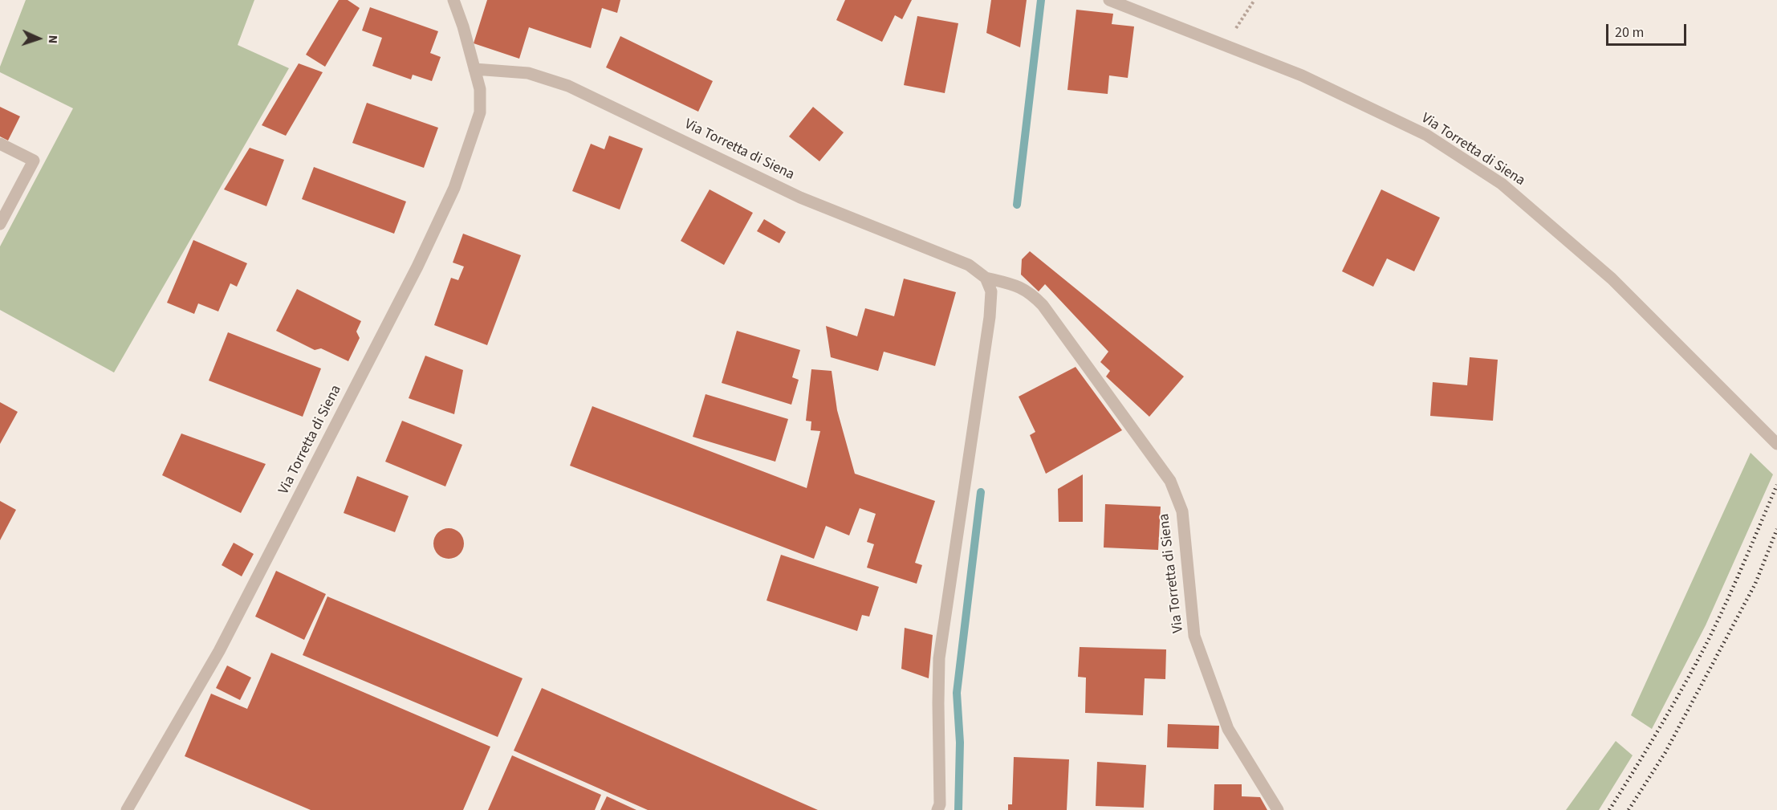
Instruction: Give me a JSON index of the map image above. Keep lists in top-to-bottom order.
{
  "streets": {
    "street": ["Via Torretta di Siena"]
  },
  "scale_bar": "20 m",
  "north": "right"
}
